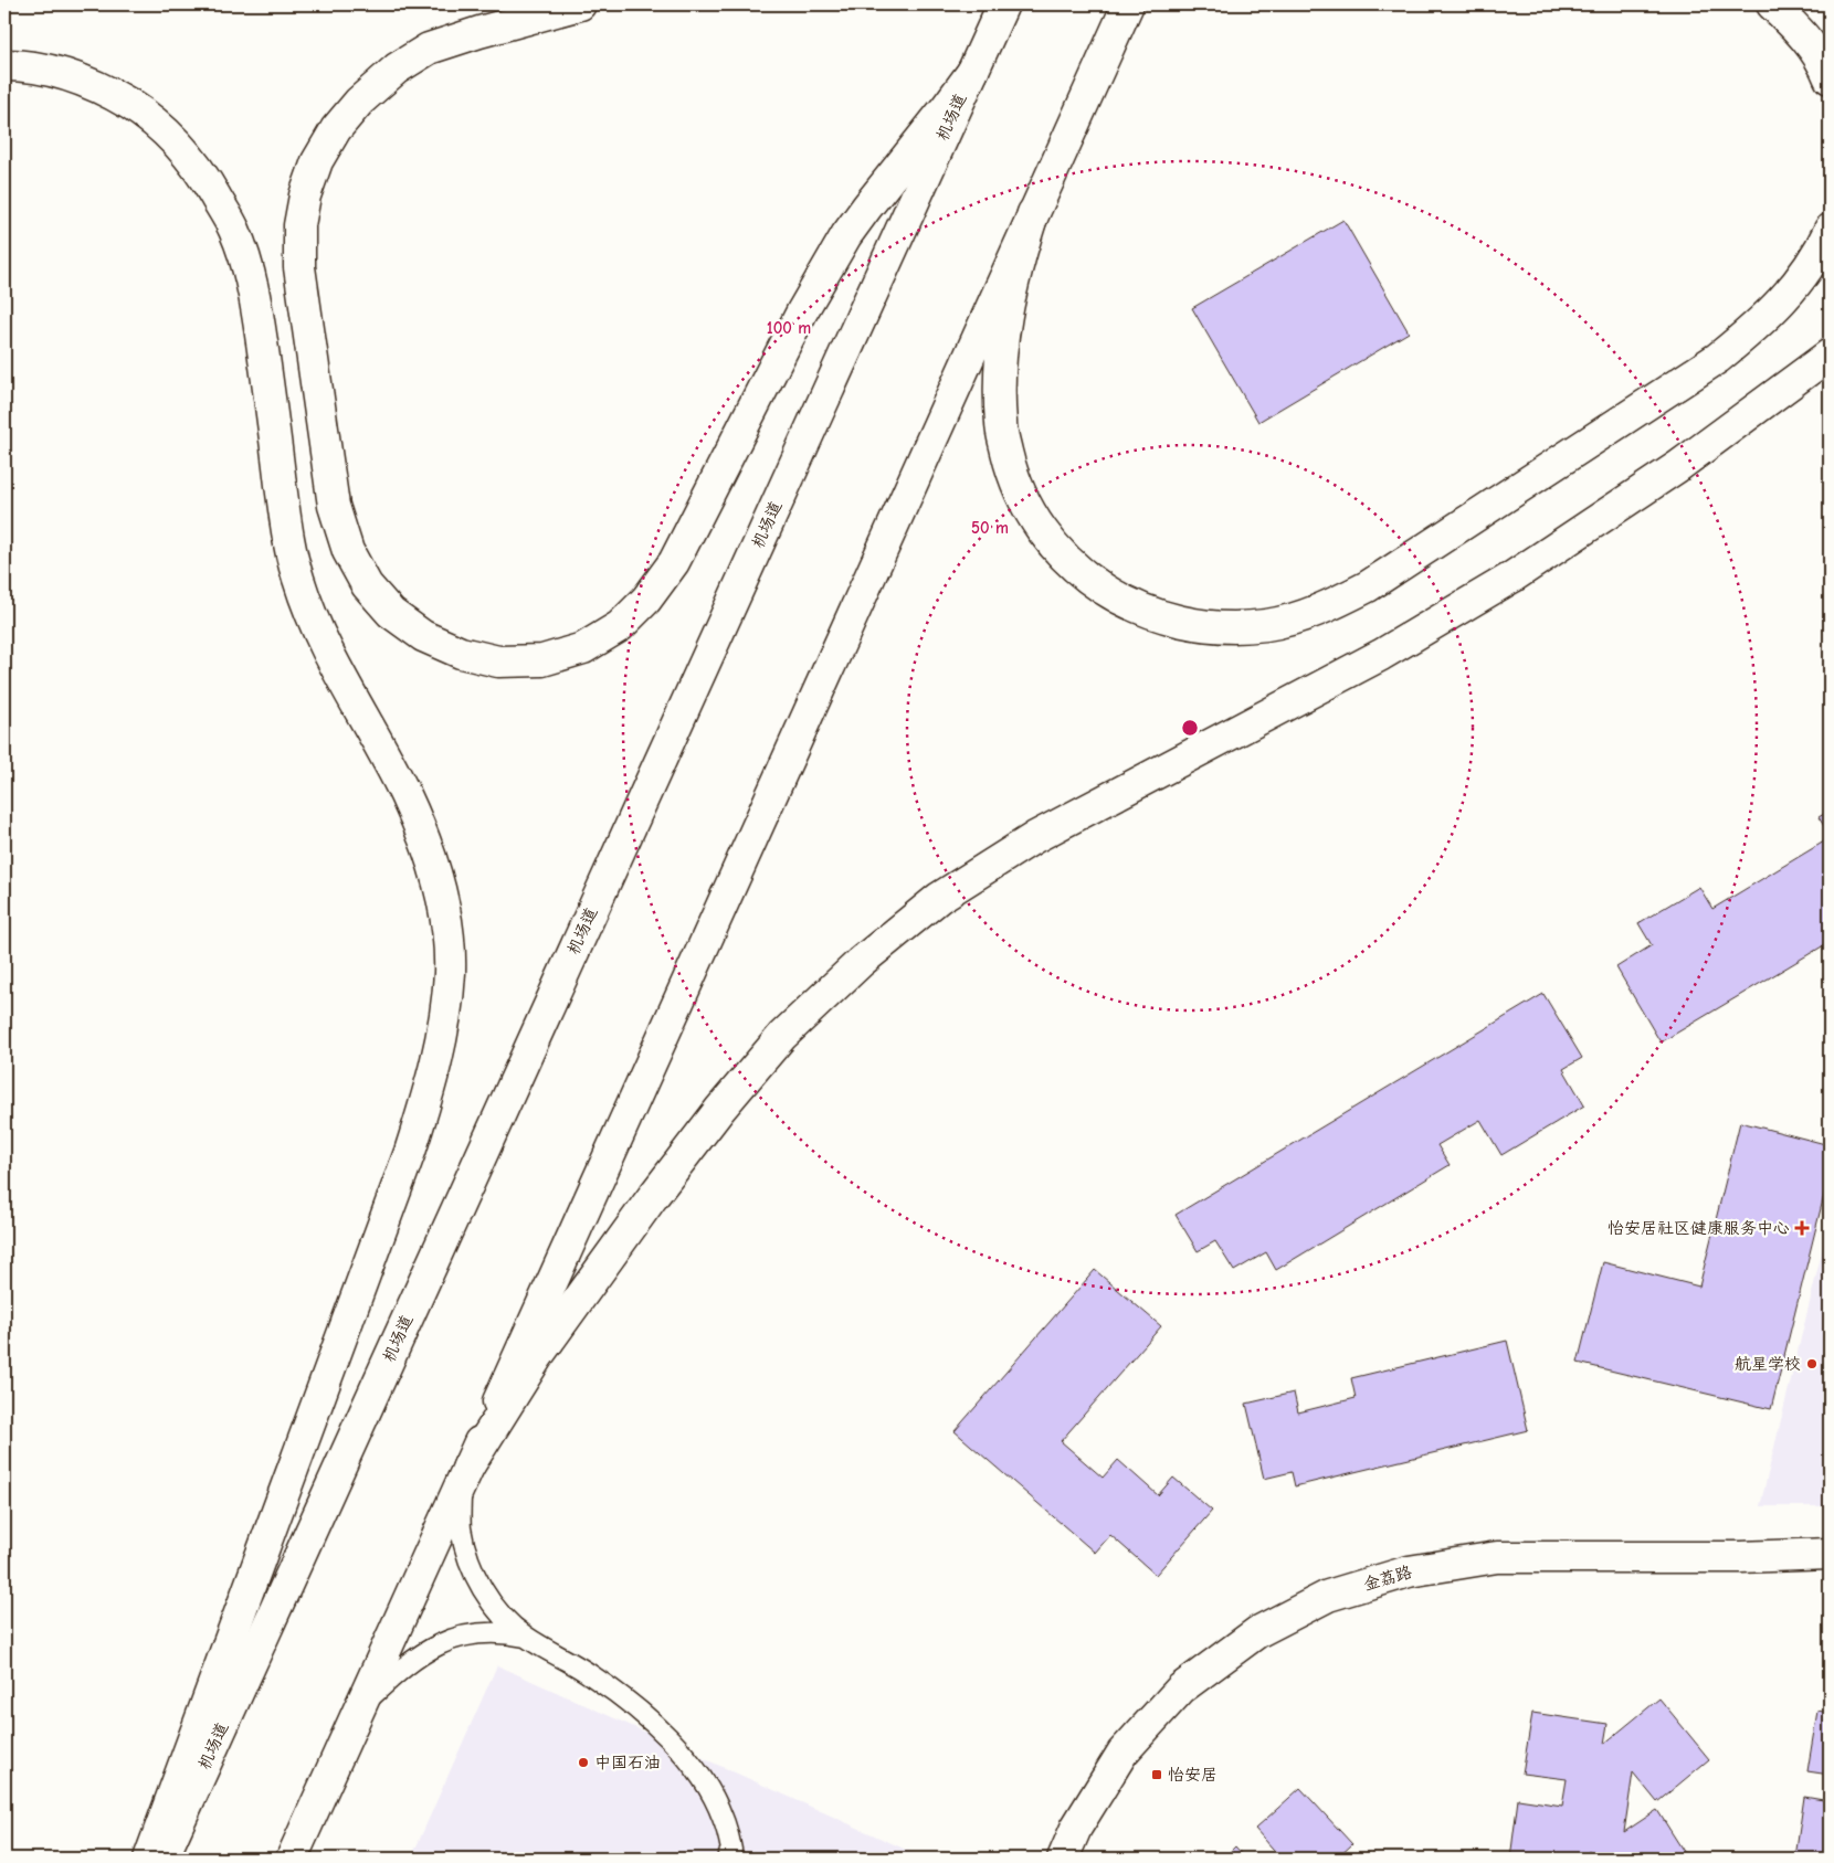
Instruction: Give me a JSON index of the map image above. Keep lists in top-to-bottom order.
{
  "streets": {
    "main road": ["机场道", "金荔路"]
  },
  "places": {
    "health": ["怡安居社区健康服务中心"],
    "other": ["航星学校", "中国石油"],
    "transit": ["怡安居"]
  },
  "rings": ["100 m", "50 m"]
}
